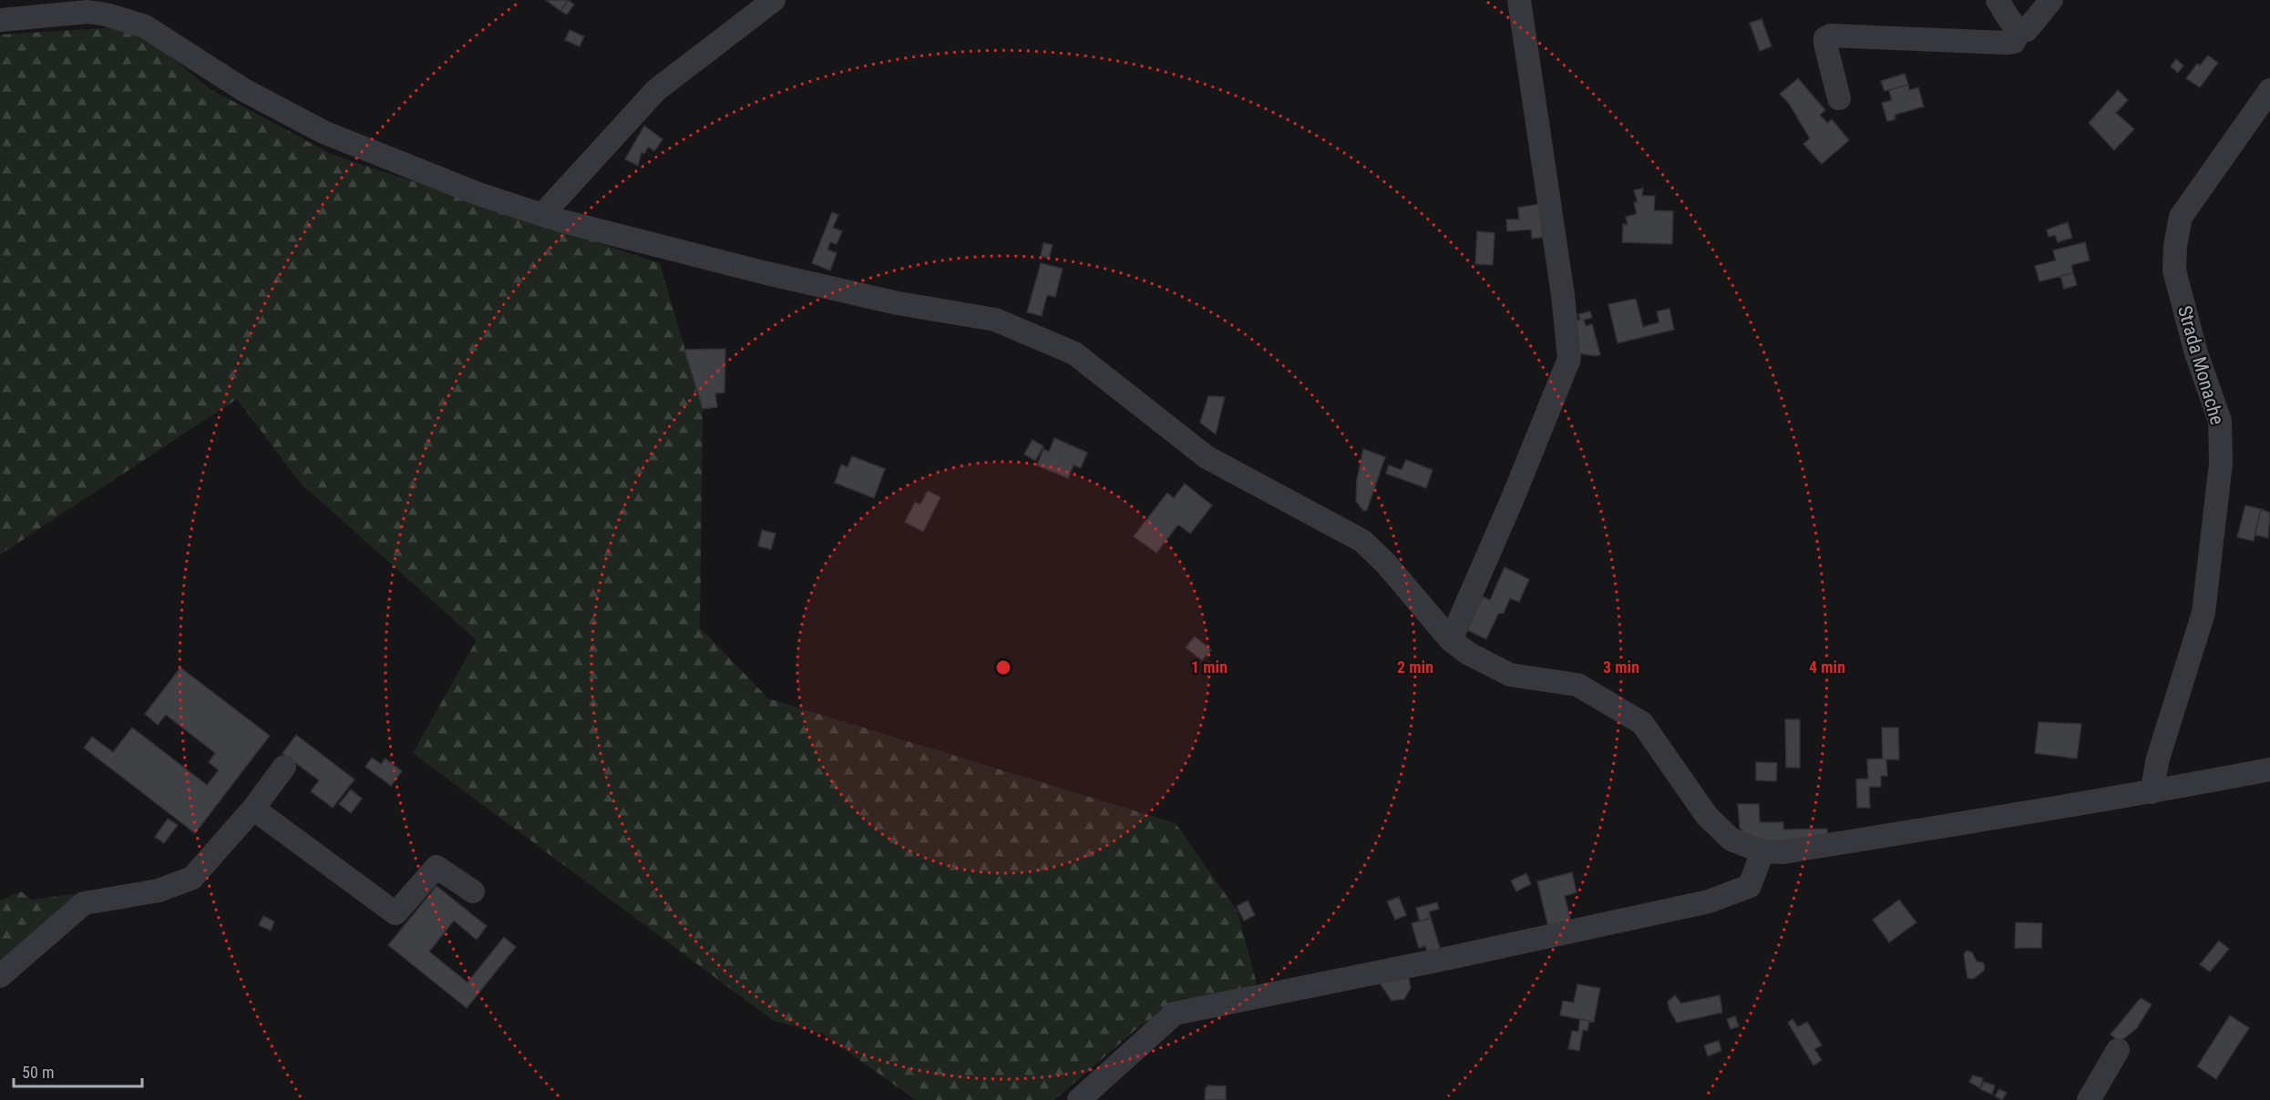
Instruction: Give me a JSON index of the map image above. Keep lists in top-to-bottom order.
{
  "streets": {
    "street": ["Strada Monache"]
  },
  "scale_bar": "50 m",
  "rings": [
    "1 min",
    "2 min",
    "3 min",
    "4 min"
  ]
}
